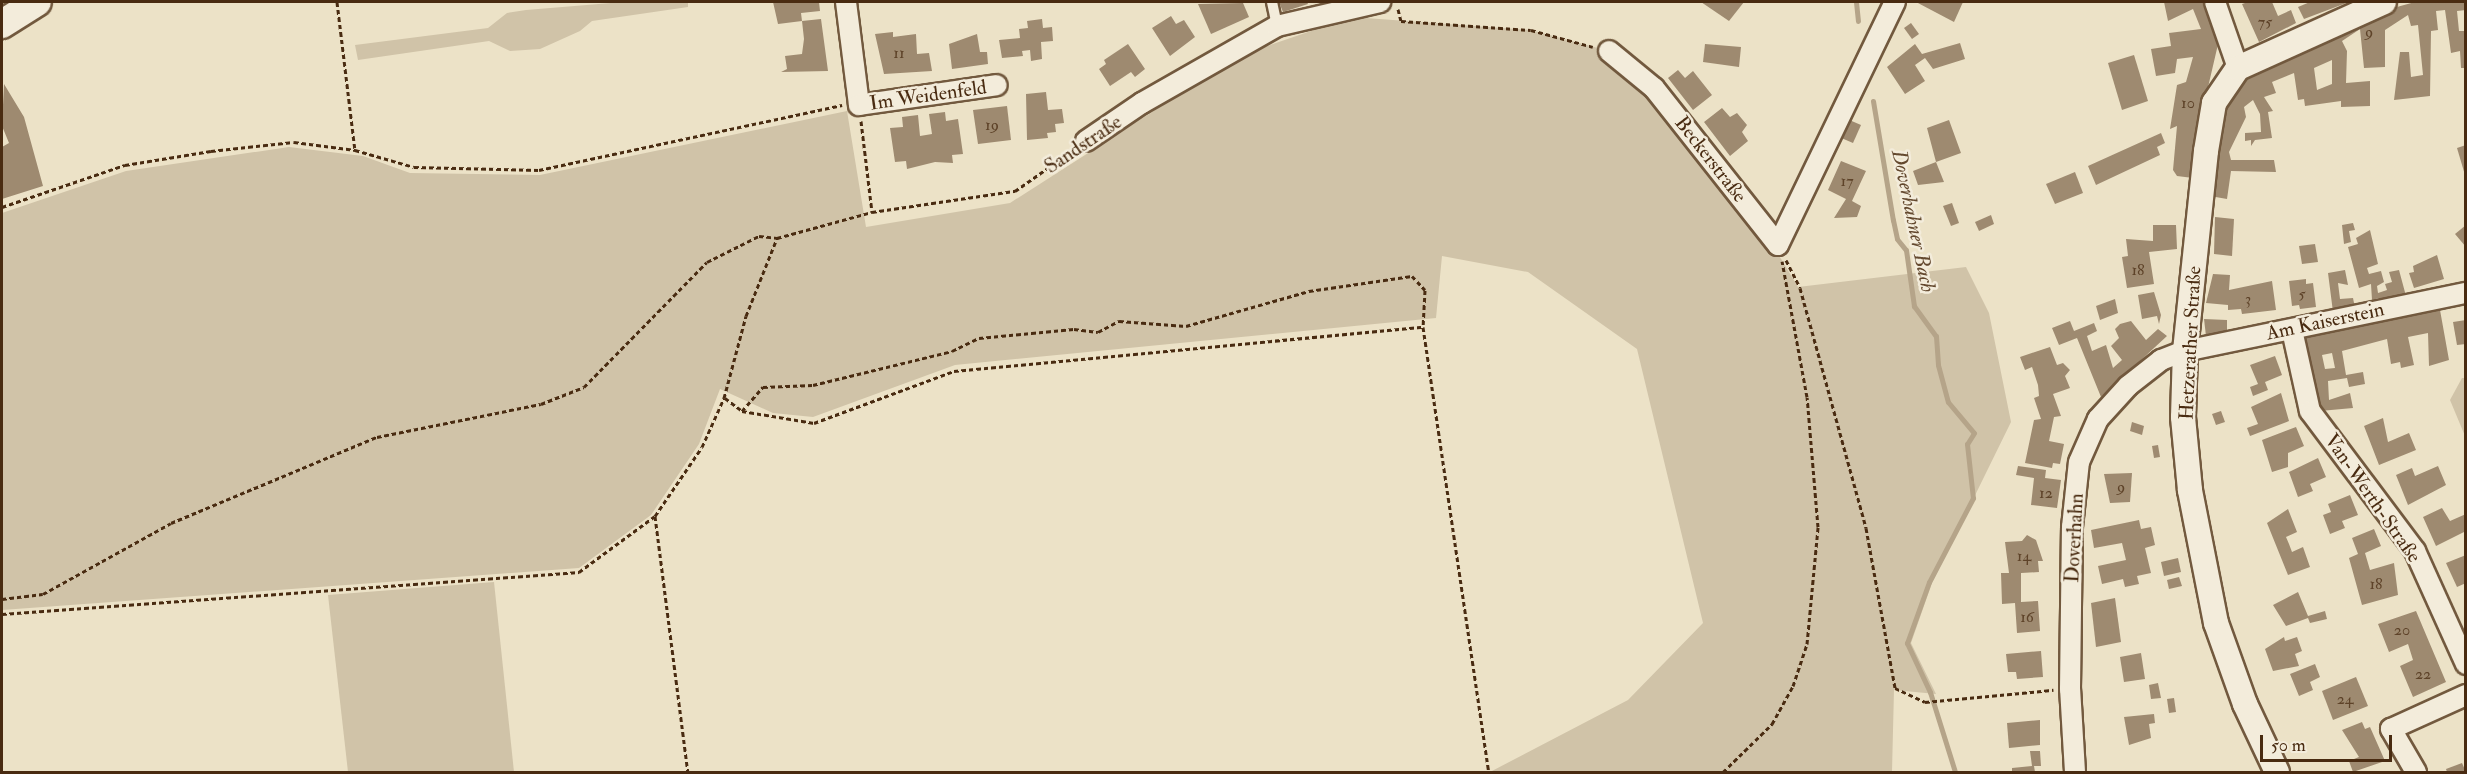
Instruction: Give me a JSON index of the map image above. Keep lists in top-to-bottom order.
{
  "streets": {
    "street": [
      "Im Weidenfeld",
      "Sandstraße",
      "Beckerstraße",
      "Am Kaiserstein",
      "Hetzerather Straße",
      "Van-Werth-Straße",
      "Doverhahn"
    ]
  },
  "crossings": [
    ["Im Weidenfeld", "Sandstraße"],
    ["Am Kaiserstein", "Hetzerather Straße"],
    ["Am Kaiserstein", "Van-Werth-Straße"],
    ["Am Kaiserstein", "Doverhahn"],
    ["Hetzerather Straße", "Doverhahn"]
  ],
  "water": ["Doverhahner Bach"],
  "house_numbers": [
    "75",
    "9",
    "11",
    "10",
    "19",
    "17",
    "18",
    "5",
    "3",
    "9",
    "12",
    "14",
    "18",
    "16",
    "20",
    "22",
    "24"
  ],
  "scale_bar": "50 m"
}
